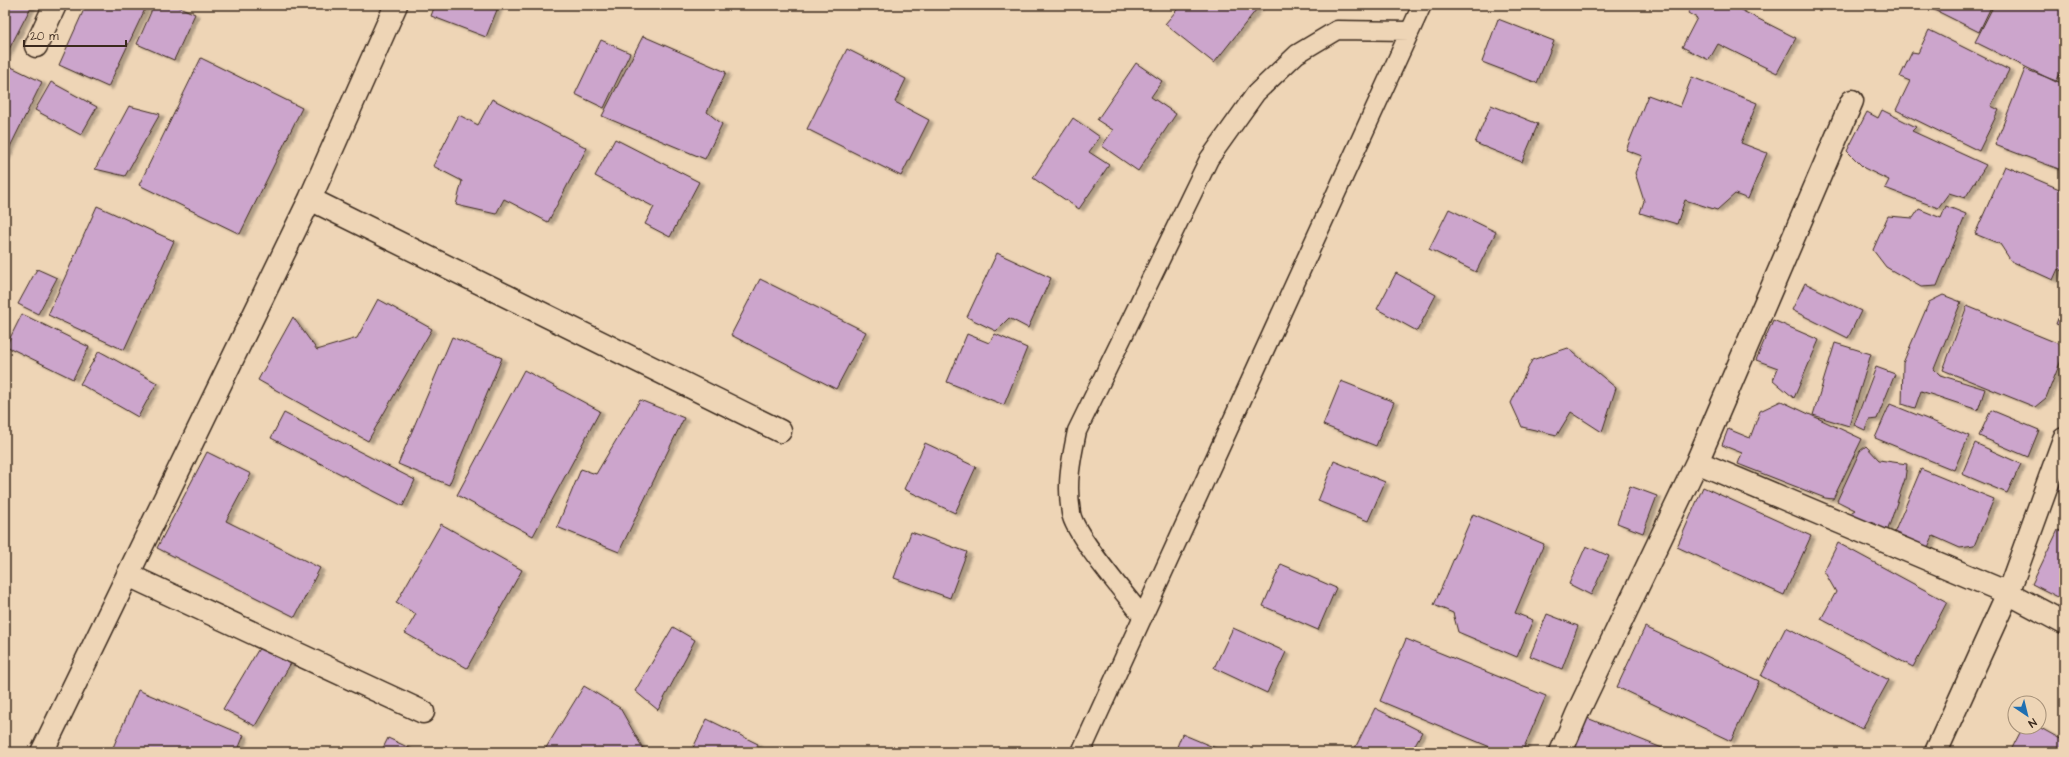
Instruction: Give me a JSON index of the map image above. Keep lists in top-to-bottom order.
{
  "scale_bar": "20 m",
  "north": "bottom right"
}
